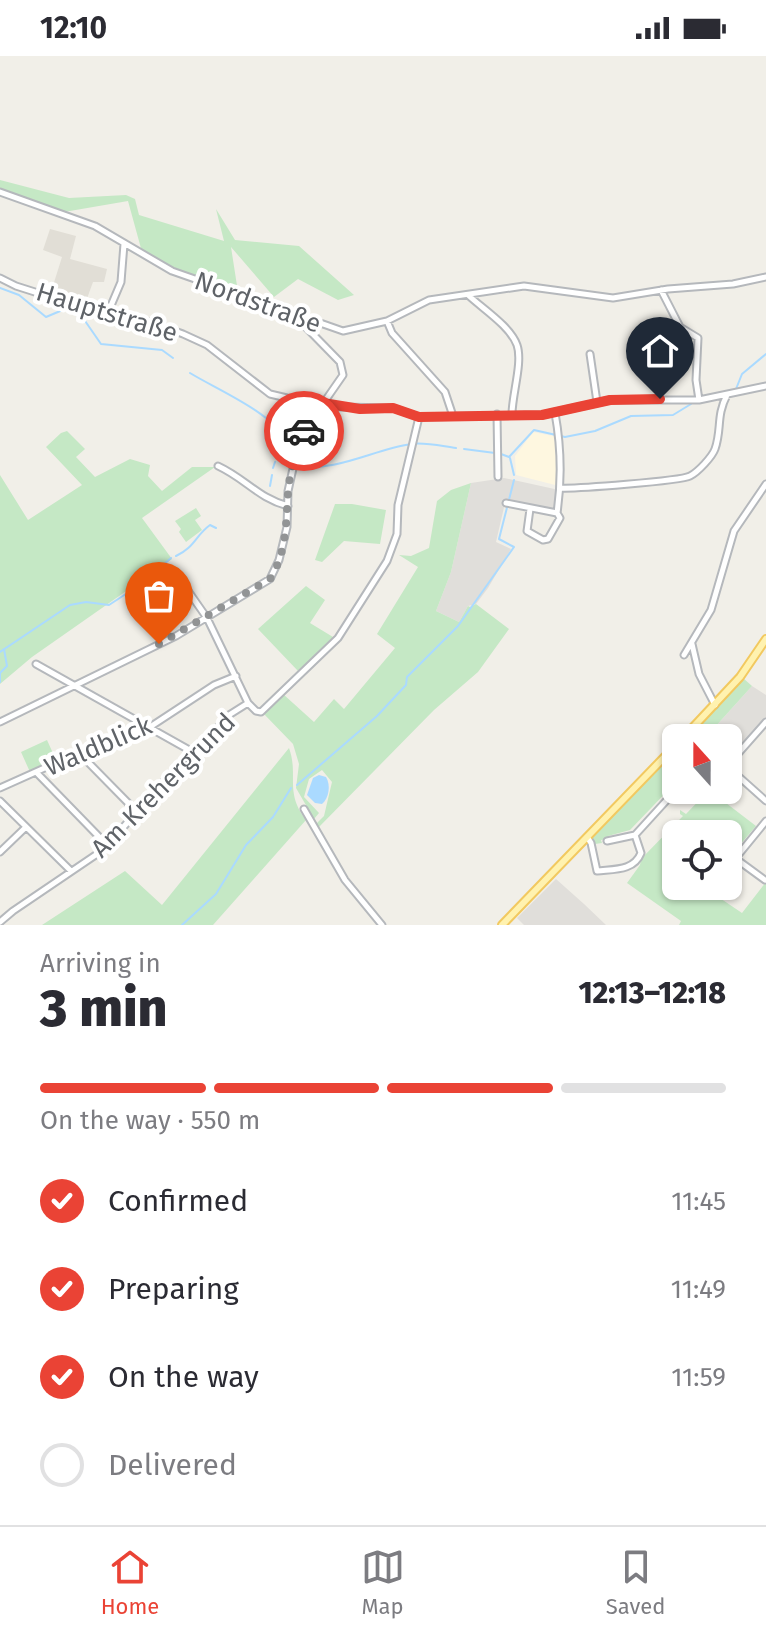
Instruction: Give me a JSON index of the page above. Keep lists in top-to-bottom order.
{
  "streets": {
    "street": [
      "Nordstraße",
      "Hauptstraße",
      "Waldblick",
      "Am Krehergrund"
    ]
  },
  "north": "top",
  "page": {
    "status": "12:10",
    "heading": ["3 min", "Arriving in", "12:13–12:18"],
    "bar": "On the way · 550 m",
    "list": [
      ["Confirmed", "11:45"],
      ["Preparing", "11:49"],
      ["On the way", "11:59"],
      "Delivered"
    ],
    "tabs": ["Home", "Map", "Saved"]
  }
}
